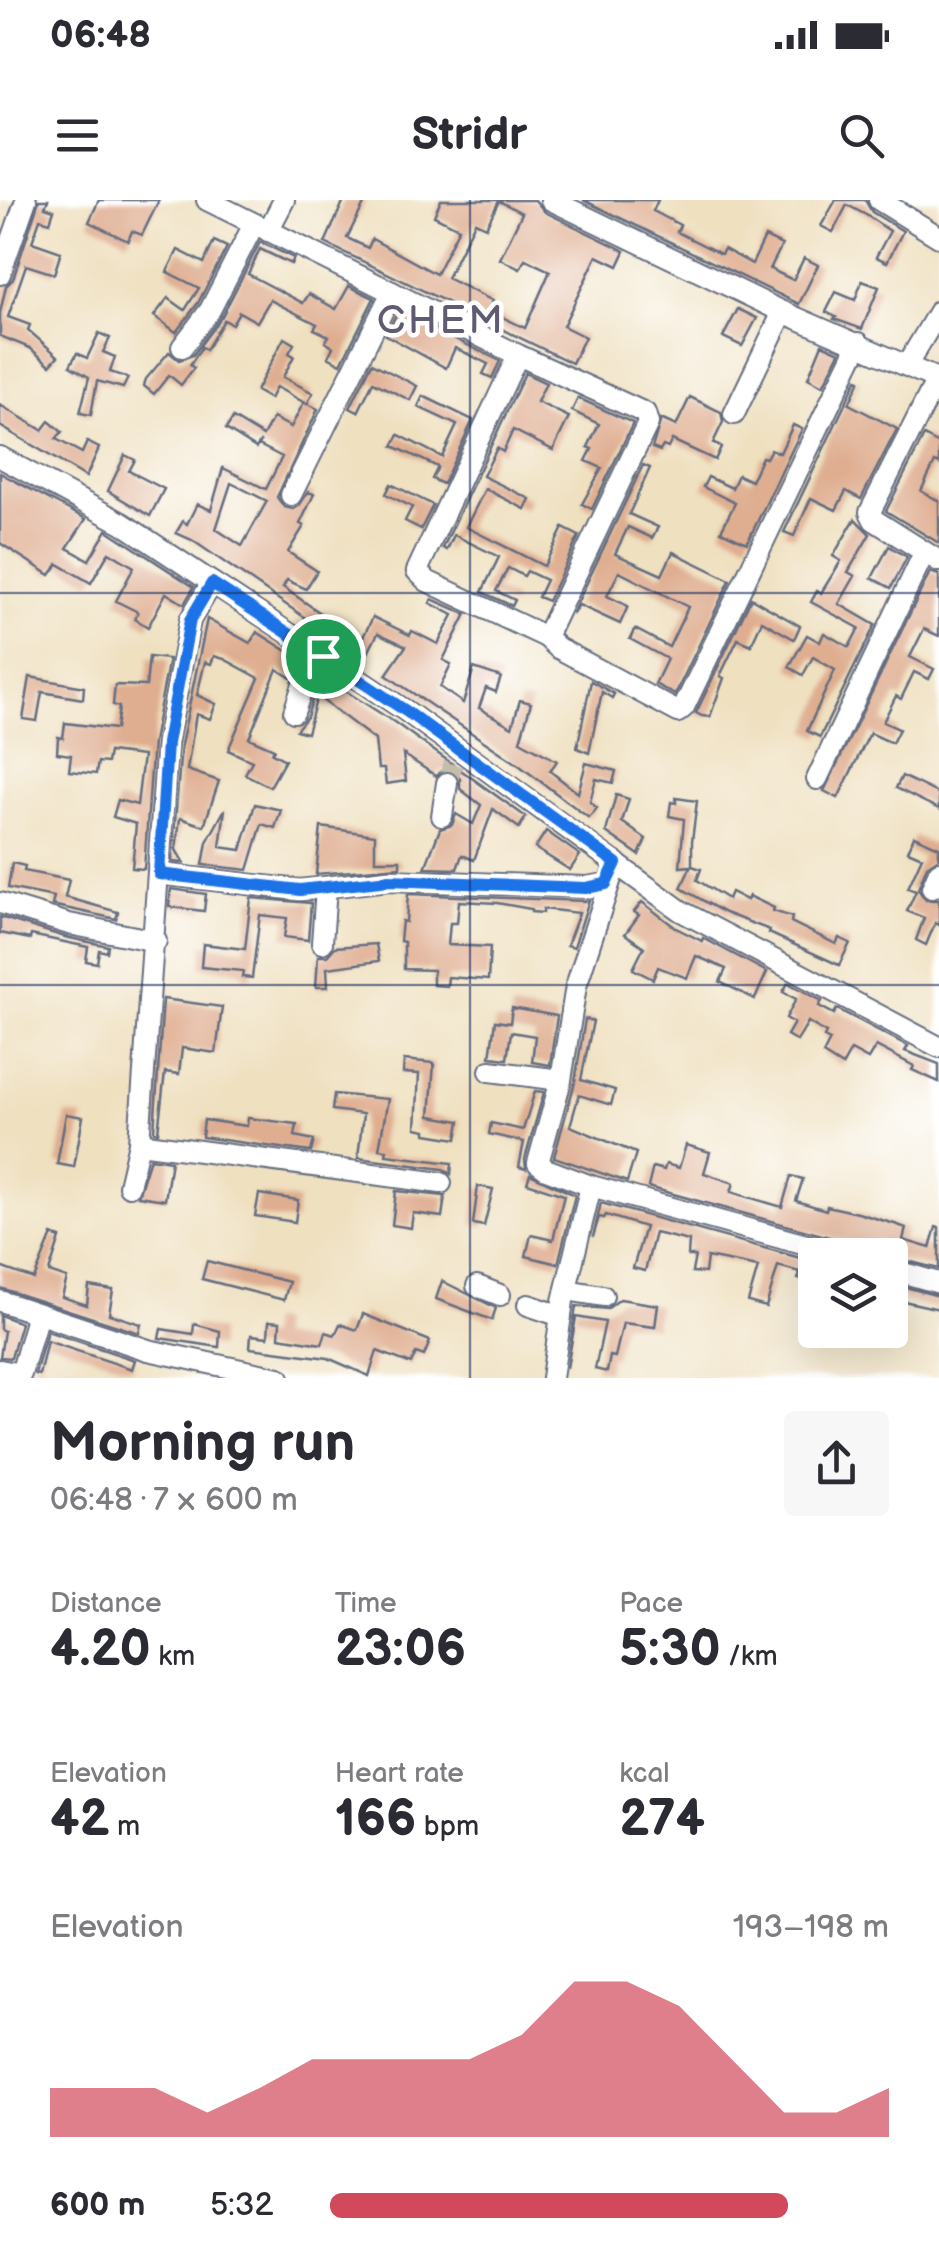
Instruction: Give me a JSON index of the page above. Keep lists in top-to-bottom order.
{
  "districts": ["CHEM"],
  "page": {
    "status": "06:48",
    "header": "Stridr",
    "heading": ["Morning run", "06:48 · 7 × 600 m"],
    "stats": [
      ["Distance", "4.20 km"],
      ["Time", "23:06"],
      ["Pace", "5:30 /km"],
      ["Elevation", "42 m"],
      ["Heart rate", "166 bpm"],
      ["kcal", "274"]
    ],
    "chart": ["Elevation", "193–198 m"],
    "list": [
      {
        "name": "600 m",
        "note": "5:32"
      }
    ]
  }
}
